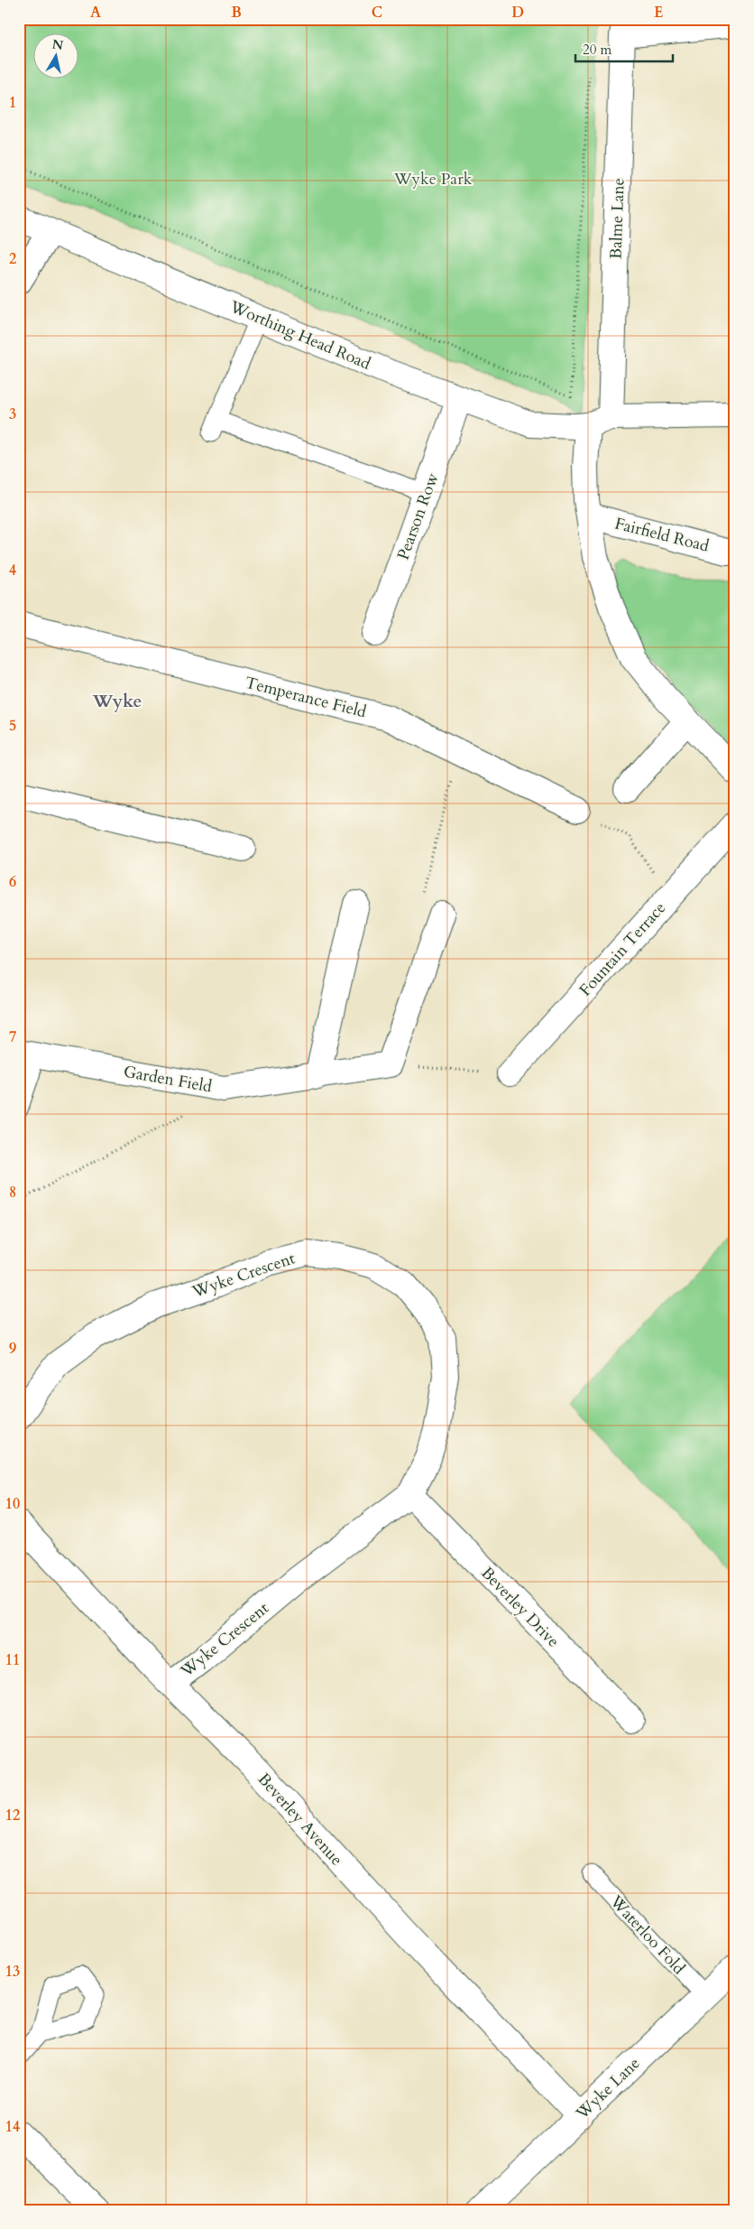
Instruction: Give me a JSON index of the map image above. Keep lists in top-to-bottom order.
{
  "streets": {
    "street": [
      "Balme Lane",
      "Worthing Head Road",
      "Pearson Row",
      "Fairfield Road",
      "Temperance Field",
      "Fountain Terrace",
      "Garden Field",
      "Wyke Crescent",
      "Beverley Drive",
      "Beverley Avenue",
      "Wyke Lane"
    ],
    "lane": ["Waterloo Fold"]
  },
  "crossings": [
    ["Balme Lane", "Worthing Head Road"],
    ["Worthing Head Road", "Pearson Row"],
    ["Wyke Crescent", "Beverley Drive"],
    ["Wyke Crescent", "Beverley Avenue"],
    ["Beverley Avenue", "Wyke Lane"],
    ["Waterloo Fold", "Wyke Lane"]
  ],
  "districts": ["Wyke"],
  "parks": ["Wyke Park"],
  "scale_bar": "20 m",
  "north": "top",
  "grid": {
    "columns": [
      "A",
      "B",
      "C",
      "D",
      "E"
    ],
    "rows": [
      "1",
      "2",
      "3",
      "4",
      "5",
      "6",
      "7",
      "8",
      "9",
      "10",
      "11",
      "12",
      "13",
      "14"
    ]
  }
}
